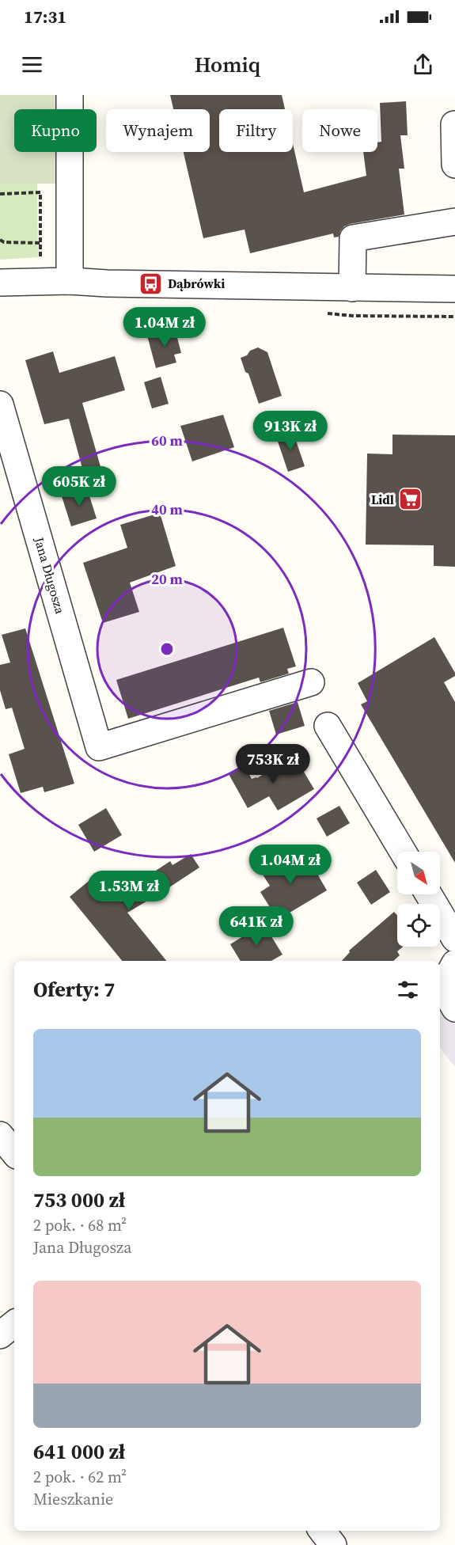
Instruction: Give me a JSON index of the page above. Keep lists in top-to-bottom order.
{
  "streets": {
    "street": ["Jana Długosza"]
  },
  "places": {
    "bus stop": ["Dąbrówki"],
    "supermarket": ["Lidl"]
  },
  "north": "bottom right",
  "page": {
    "status": "17:31",
    "header": "Homiq",
    "chip": [
      "Kupno",
      "Wynajem",
      "Filtry",
      "Nowe"
    ],
    "price": [
      "1.04M zł",
      "913K zł",
      "605K zł",
      "753K zł",
      "1.04M zł",
      "1.53M zł",
      "641K zł"
    ],
    "heading": "Oferty: 7",
    "list": [
      {
        "name": "753 000 zł",
        "note": "2 pok. · 68 m² · Jana Długosza"
      },
      {
        "name": "641 000 zł",
        "note": "2 pok. · 62 m² · Mieszkanie"
      }
    ]
  },
  "rings": ["60 m", "40 m", "20 m"]
}
